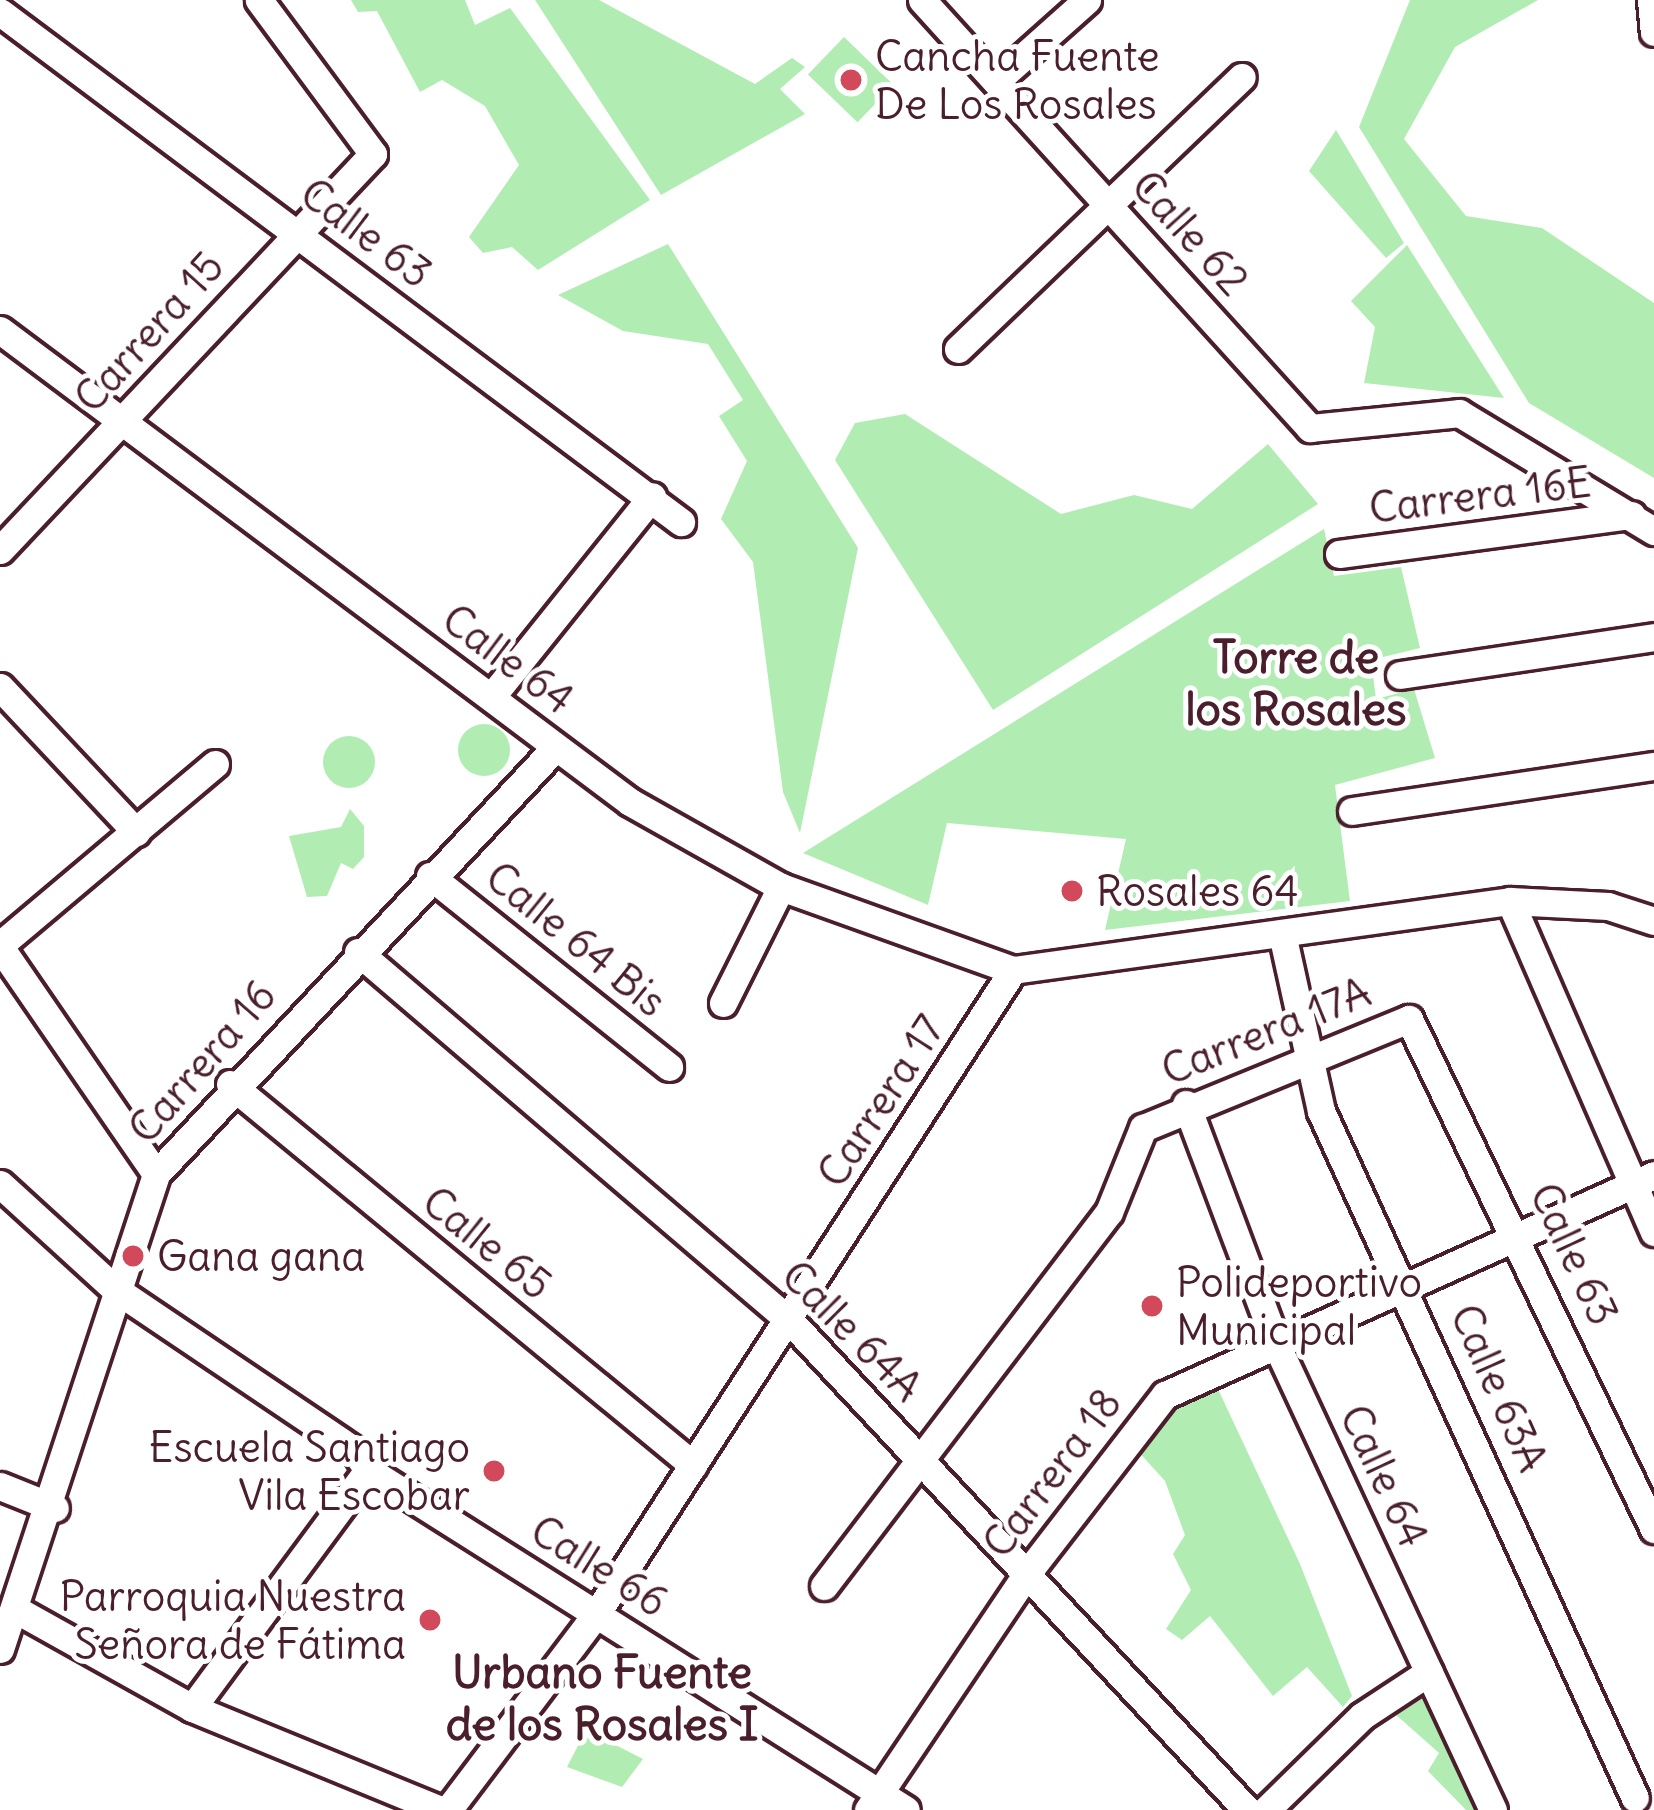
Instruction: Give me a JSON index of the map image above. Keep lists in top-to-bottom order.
{
  "streets": {
    "street": [
      "Calle 63",
      "Calle 62",
      "Carrera 15",
      "Carrera 16E",
      "Calle 64",
      "Calle 64 Bis",
      "Carrera 17A",
      "Carrera 16",
      "Carrera 17",
      "Calle 65",
      "Calle 64A",
      "Calle 63A",
      "Carrera 18",
      "Calle 66"
    ]
  },
  "crossings": [
    ["Calle 63", "Carrera 15"],
    ["Calle 63", "Carrera 17A"],
    ["Calle 63", "Carrera 18"],
    ["Calle 62", "Carrera 16E"],
    ["Carrera 15", "Calle 64"],
    ["Calle 64", "Carrera 17A"],
    ["Calle 64", "Carrera 16"],
    ["Calle 64", "Carrera 17"],
    ["Calle 64", "Carrera 18"],
    ["Calle 64 Bis", "Carrera 16"],
    ["Carrera 17A", "Calle 64A"],
    ["Carrera 17A", "Calle 63A"],
    ["Carrera 16", "Calle 65"],
    ["Carrera 16", "Calle 64A"],
    ["Carrera 16", "Calle 66"],
    ["Carrera 17", "Calle 65"],
    ["Carrera 17", "Calle 64A"],
    ["Carrera 17", "Calle 66"],
    ["Calle 64A", "Carrera 18"],
    ["Calle 63A", "Carrera 18"],
    ["Carrera 18", "Calle 66"]
  ],
  "districts": ["Torre de los Rosales", "Urbano Fuente de los Rosales I"],
  "places": [
    "Cancha Fuente De Los Rosales",
    "Rosales 64",
    "Gana gana",
    "Polideportivo Municipal",
    "Escuela Santiago Vila Escobar",
    "Parroquia Nuestra Señora de Fátima"
  ]
}
